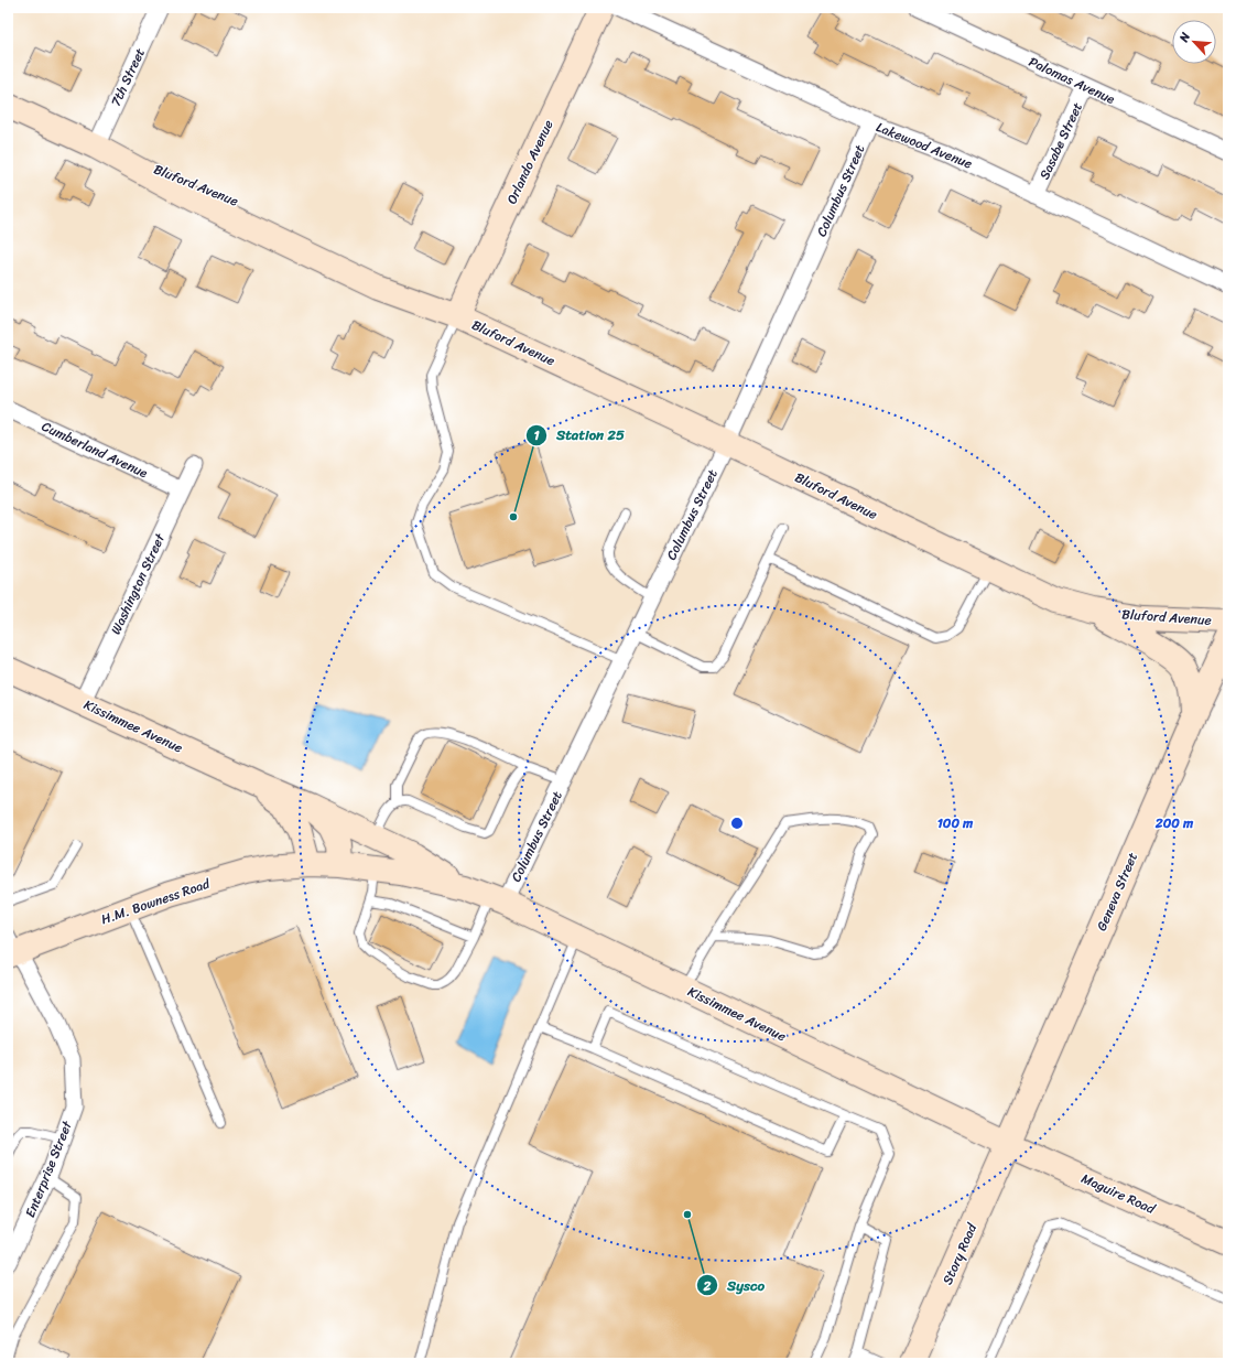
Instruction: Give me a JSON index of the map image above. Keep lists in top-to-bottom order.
{
  "streets": {
    "street": [
      "7th Street",
      "Palomas Avenue",
      "Sasabe Street",
      "Lakewood Avenue",
      "Orlando Avenue",
      "Bluford Avenue",
      "Columbus Street",
      "Cumberland Avenue",
      "Washington Street",
      "Kissimmee Avenue",
      "Geneva Street",
      "H.M. Bowness Road",
      "Enterprise Street",
      "Maguire Road",
      "Story Road"
    ]
  },
  "crossings": [
    ["7th Street", "Bluford Avenue"],
    ["Palomas Avenue", "Sasabe Street"],
    ["Sasabe Street", "Lakewood Avenue"],
    ["Lakewood Avenue", "Columbus Street"],
    ["Orlando Avenue", "Bluford Avenue"],
    ["Bluford Avenue", "Columbus Street"],
    ["Columbus Street", "Kissimmee Avenue"],
    ["Cumberland Avenue", "Washington Street"],
    ["Washington Street", "Kissimmee Avenue"],
    ["Kissimmee Avenue", "Geneva Street"],
    ["Kissimmee Avenue", "H.M. Bowness Road"],
    ["Kissimmee Avenue", "Maguire Road"],
    ["Kissimmee Avenue", "Story Road"],
    ["Geneva Street", "Maguire Road"],
    ["Geneva Street", "Story Road"],
    ["H.M. Bowness Road", "Enterprise Street"],
    ["Maguire Road", "Story Road"]
  ],
  "places": ["Station 25", "Sysco"],
  "north": "top left",
  "rings": ["100 m", "200 m"]
}
